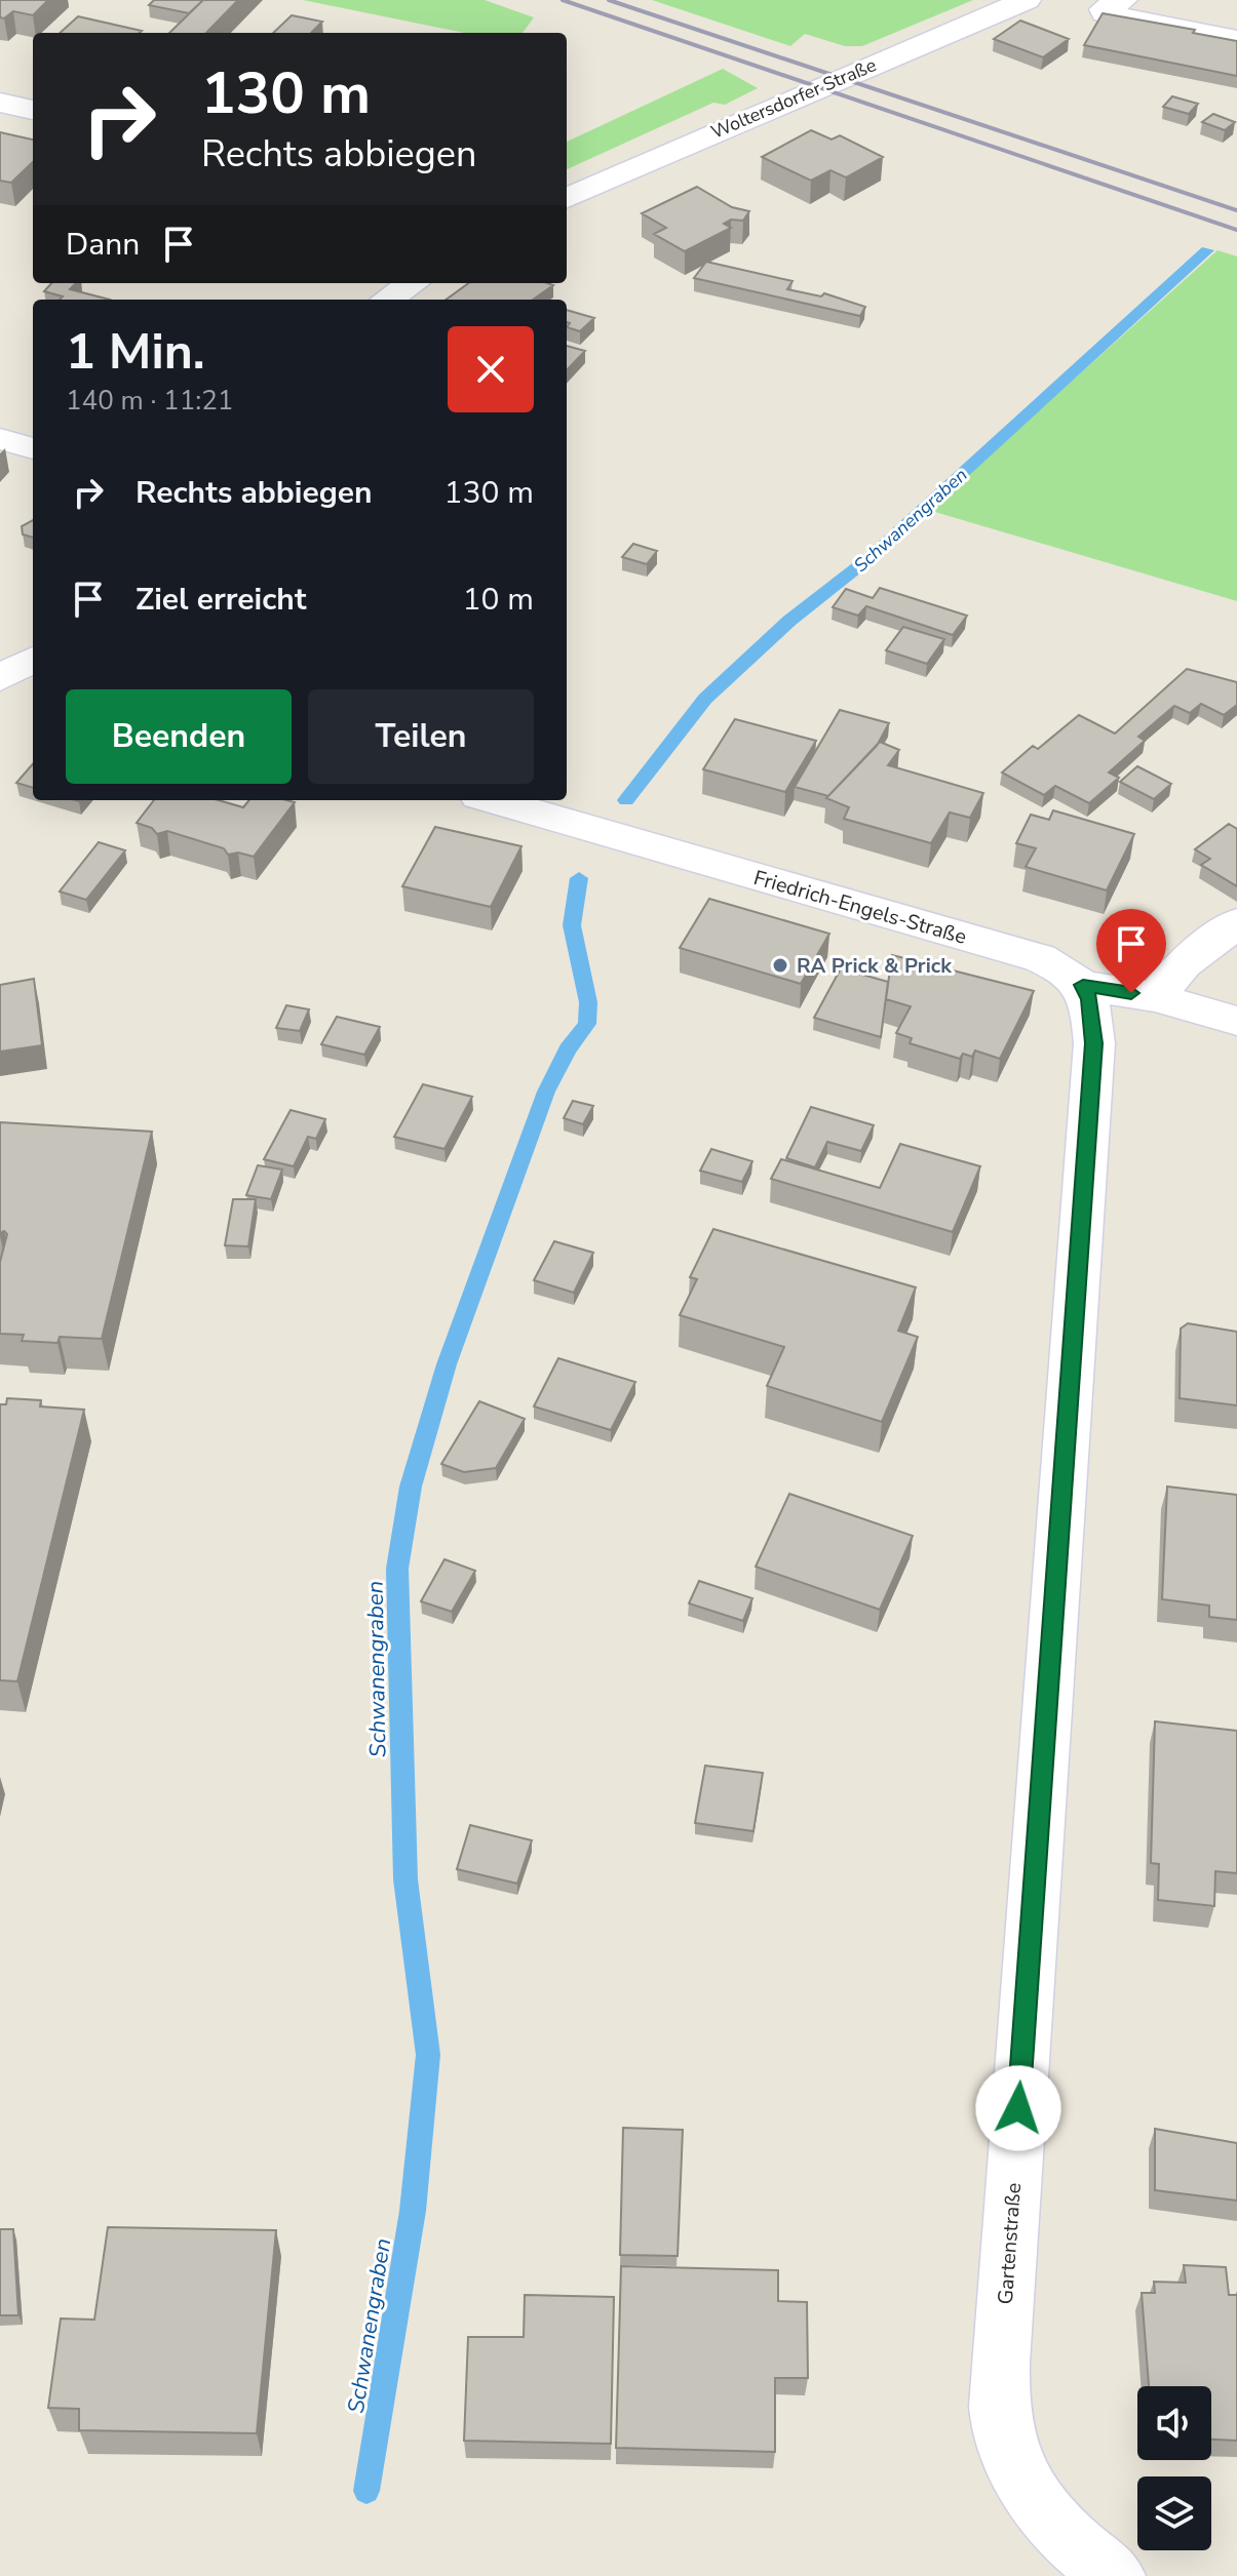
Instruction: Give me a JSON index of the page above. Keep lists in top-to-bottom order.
{
  "streets": {
    "street": ["Woltersdorfer Straße", "Friedrich-Engels-Straße", "Gartenstraße"]
  },
  "crossings": [
    ["Friedrich-Engels-Straße", "Gartenstraße"]
  ],
  "water": ["Schwanengraben"],
  "places": ["RA Prick & Prick"],
  "page": {
    "turn": ["130 m", "Rechts abbiegen"],
    "then": "Dann",
    "heading": ["1 Min.", "140 m · 11:21"],
    "list": [
      {
        "name": "Rechts abbiegen",
        "value": "130 m"
      },
      {
        "name": "Ziel erreicht",
        "value": "10 m"
      }
    ],
    "buttons": ["Beenden", "Teilen"]
  }
}
